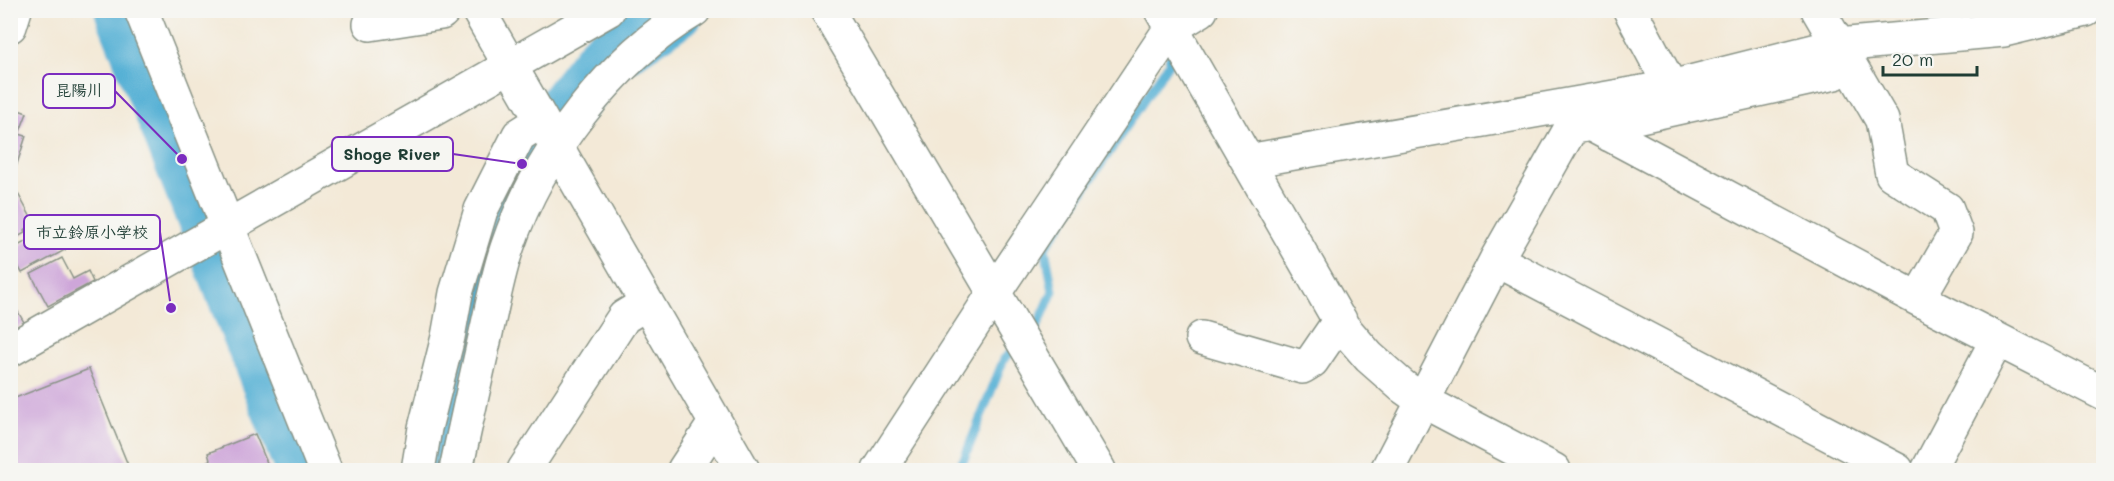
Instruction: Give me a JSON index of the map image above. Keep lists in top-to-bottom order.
{
  "places": ["昆陽川", "Shoge River", "市立鈴原小学校"],
  "scale_bar": "20 m"
}
